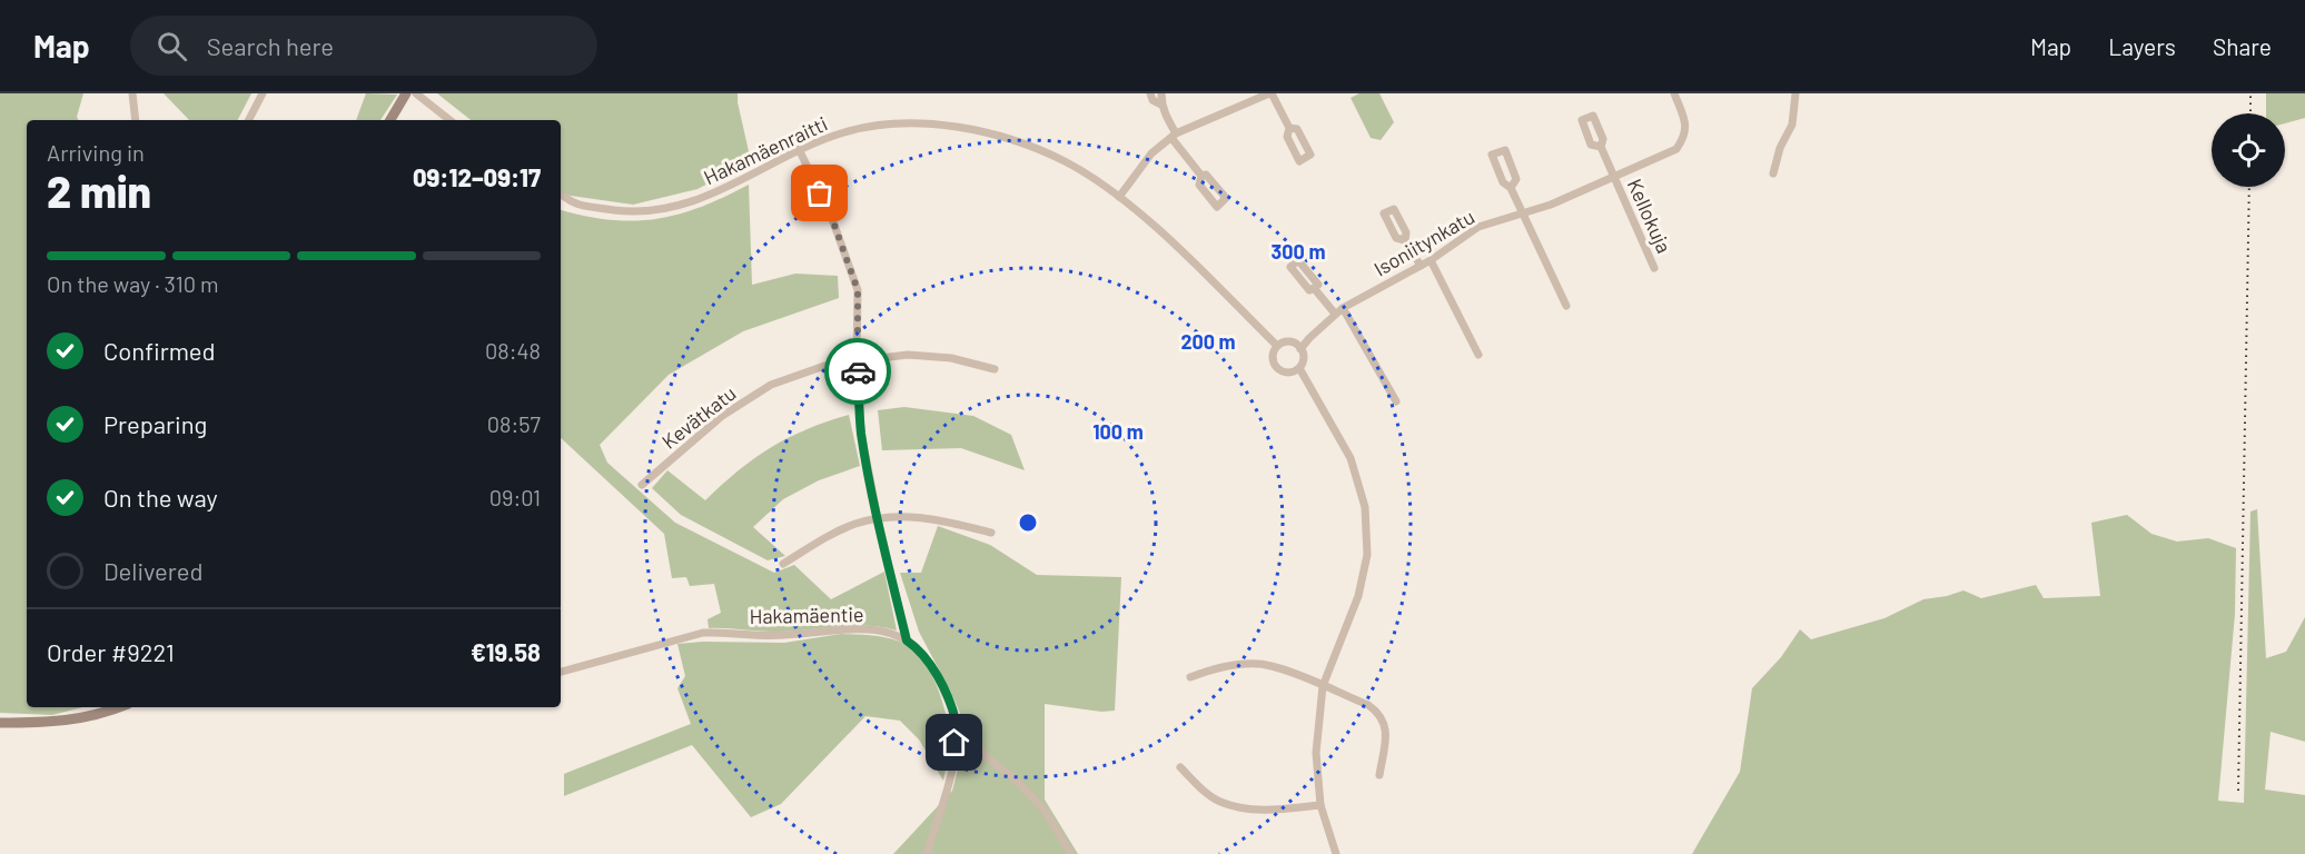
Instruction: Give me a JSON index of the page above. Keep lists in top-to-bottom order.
{
  "streets": {
    "street": [
      "Hakamäenraitti",
      "Kellokuja",
      "Isoniitynkatu",
      "Kevätkatu",
      "Hakamäentie"
    ]
  },
  "crossings": [
    ["Hakamäenraitti", "Isoniitynkatu"],
    ["Kellokuja", "Isoniitynkatu"]
  ],
  "page": {
    "header": "Map",
    "search": "Search here",
    "nav": ["Map", "Layers", "Share"],
    "heading": ["2 min", "Arriving in", "09:12–09:17"],
    "panel": ["Order #9221", "€19.58"],
    "bar": "On the way · 310 m",
    "list": [
      ["Confirmed", "08:48"],
      ["Preparing", "08:57"],
      ["On the way", "09:01"],
      "Delivered"
    ]
  },
  "rings": ["300 m", "200 m", "100 m"]
}
